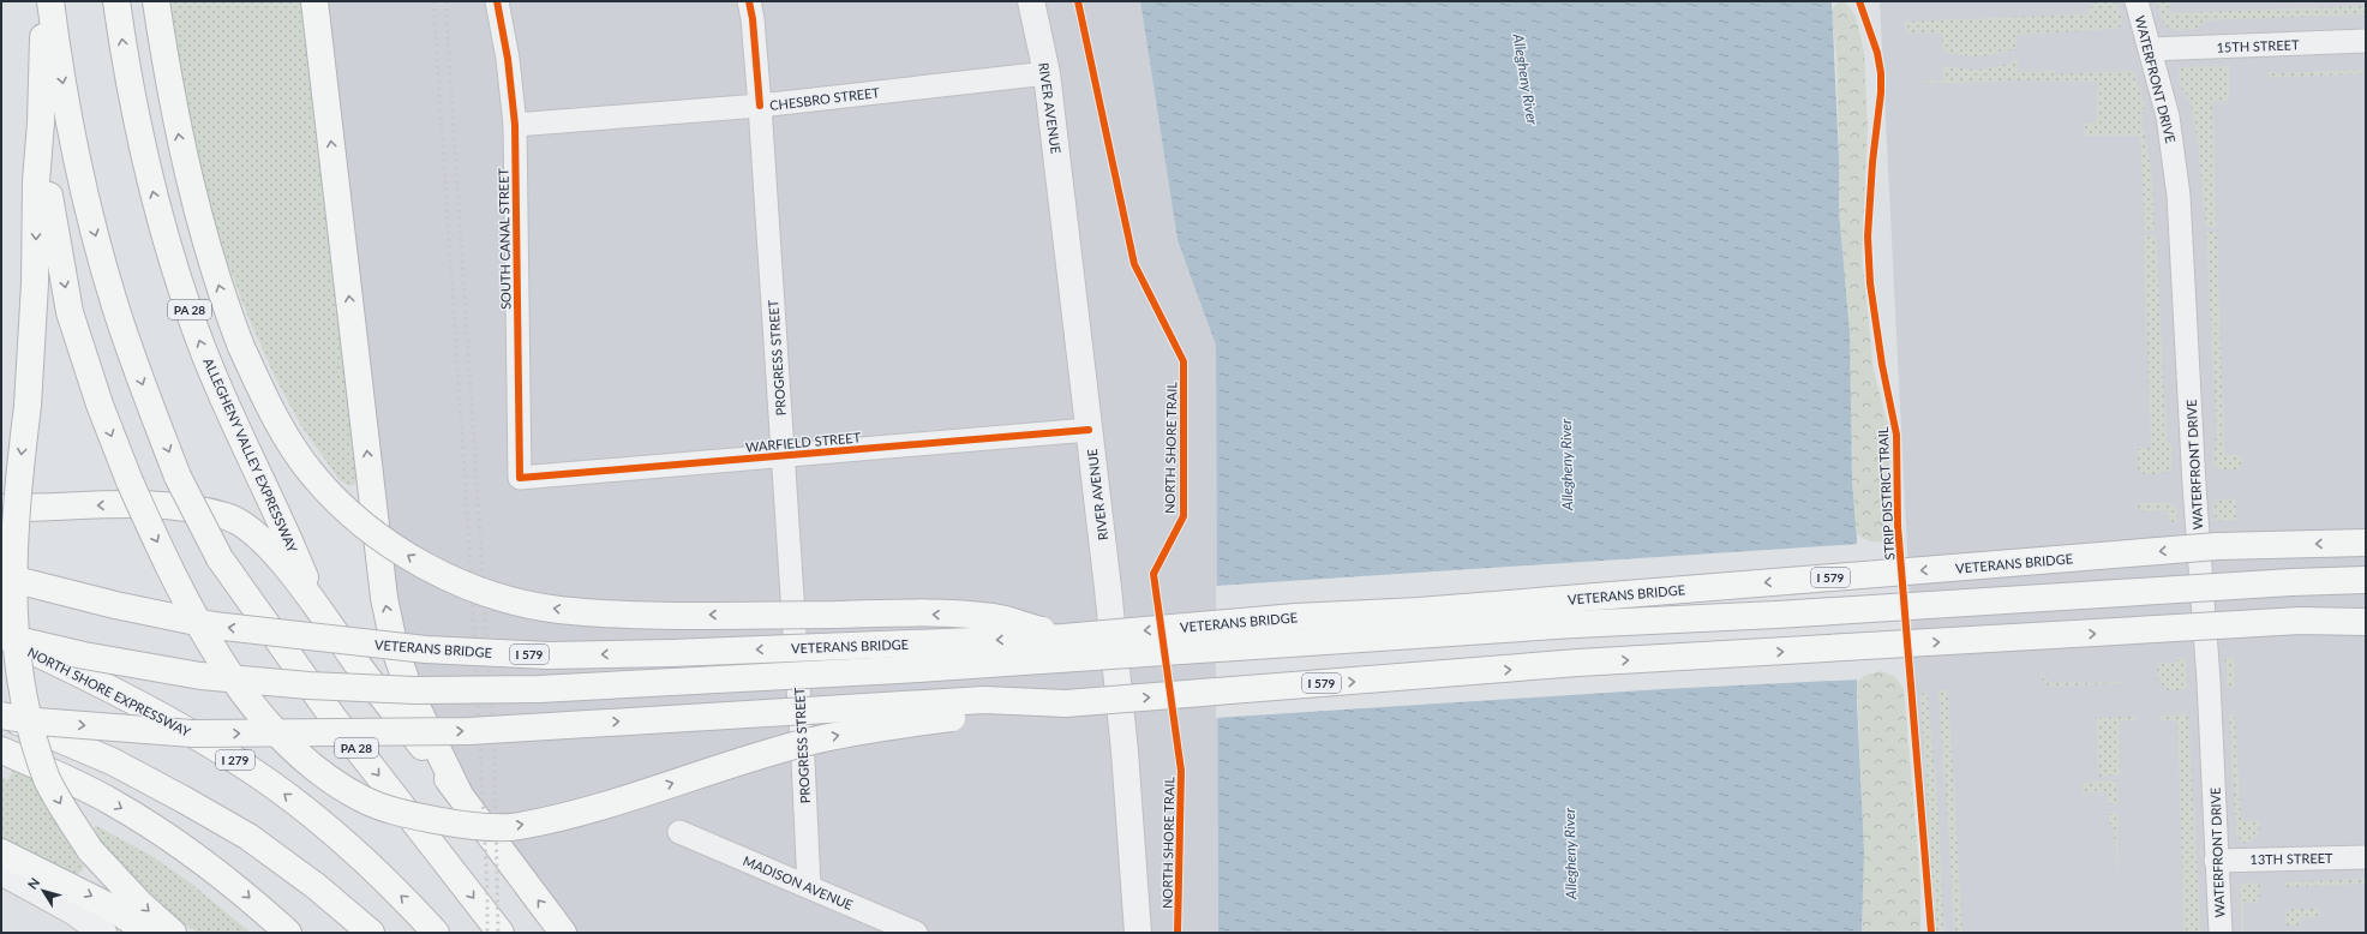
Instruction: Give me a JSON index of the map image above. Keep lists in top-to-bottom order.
{
  "streets": {
    "highway": [
      "PA 28",
      "ALLEGHENY VALLEY EXPRESSWAY",
      "VETERANS BRIDGE",
      "I 579",
      "NORTH SHORE EXPRESSWAY",
      "I 279"
    ],
    "street": [
      "15TH STREET",
      "WATERFRONT DRIVE",
      "CHESBRO STREET",
      "RIVER AVENUE",
      "SOUTH CANAL STREET",
      "PROGRESS STREET",
      "WARFIELD STREET",
      "13TH STREET",
      "MADISON AVENUE"
    ],
    "cycle path": ["NORTH SHORE TRAIL", "STRIP DISTRICT TRAIL"]
  },
  "crossings": [
    ["15TH STREET", "WATERFRONT DRIVE"],
    ["WATERFRONT DRIVE", "13TH STREET"],
    ["CHESBRO STREET", "RIVER AVENUE"],
    ["CHESBRO STREET", "SOUTH CANAL STREET"],
    ["CHESBRO STREET", "PROGRESS STREET"],
    ["RIVER AVENUE", "WARFIELD STREET"],
    ["SOUTH CANAL STREET", "WARFIELD STREET"],
    ["PA 28", "ALLEGHENY VALLEY EXPRESSWAY"],
    ["PROGRESS STREET", "WARFIELD STREET"],
    ["PROGRESS STREET", "MADISON AVENUE"]
  ],
  "water": ["Allegheny River"],
  "north": "top left"
}
